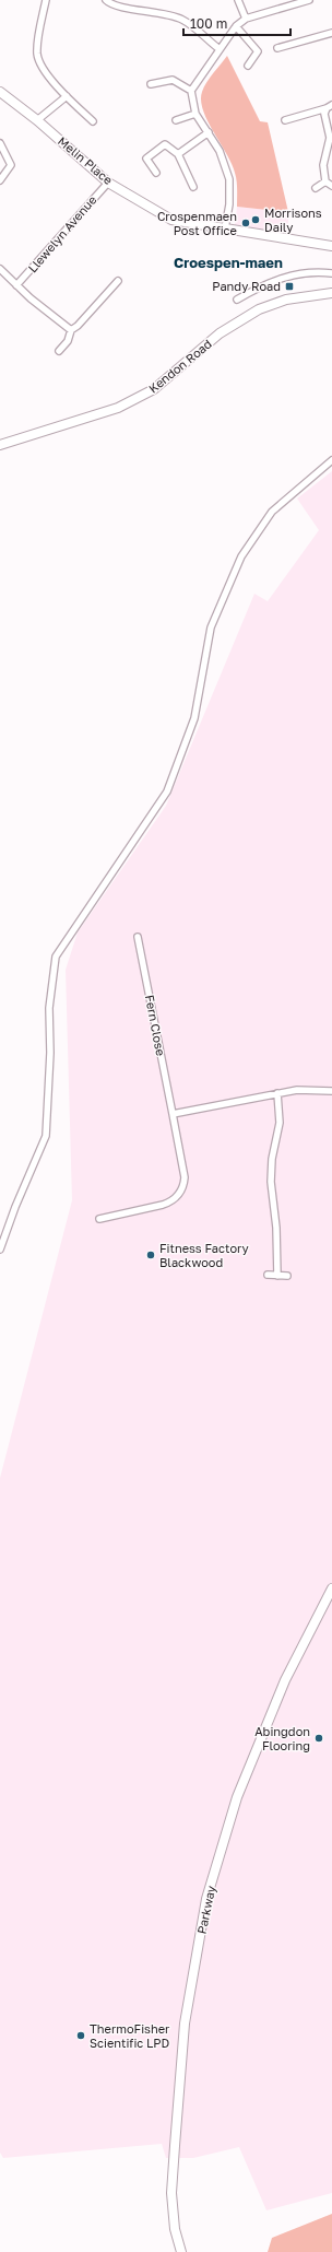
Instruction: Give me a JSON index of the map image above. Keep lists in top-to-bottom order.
{
  "streets": {
    "street": [
      "Melin Place",
      "Llewelyn Avenue",
      "Kendon Road",
      "Fern Close",
      "Parkway"
    ]
  },
  "crossings": [
    ["Melin Place", "Llewelyn Avenue"]
  ],
  "districts": ["Croespen-maen"],
  "places": {
    "other": [
      "Morrisons Daily",
      "Crospenmaen Post Office",
      "Fitness Factory Blackwood",
      "Abingdon Flooring",
      "ThermoFisher Scientific LPD"
    ],
    "transit": ["Pandy Road"]
  },
  "scale_bar": "100 m"
}
